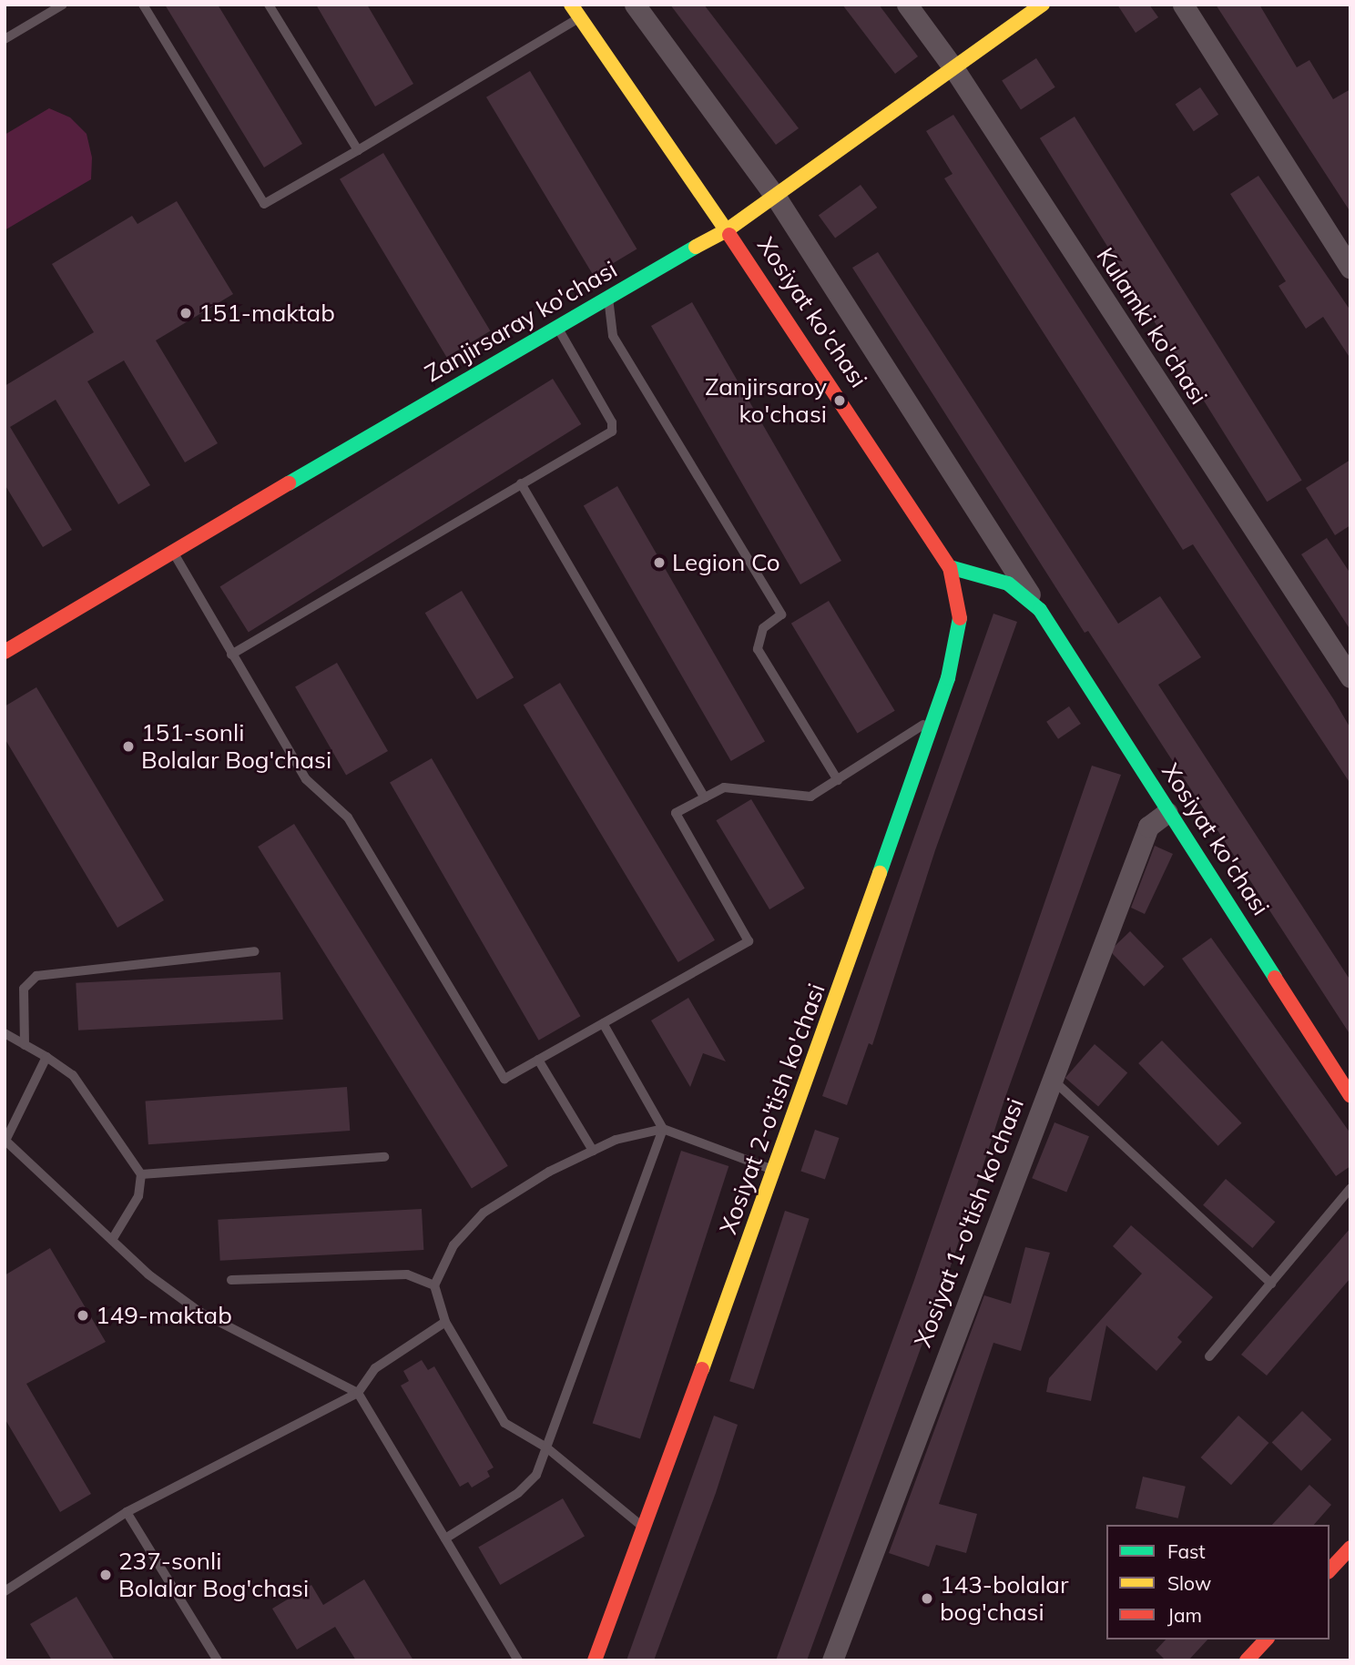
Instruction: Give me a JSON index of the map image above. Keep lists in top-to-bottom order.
{
  "streets": {
    "street": [
      "Xosiyat ko'chasi",
      "Zanjirsaray ko'chasi",
      "Kulamki ko'chasi",
      "Xosiyat 2-o'tish ko'chasi",
      "Xosiyat 1-o'tish ko'chasi"
    ]
  },
  "crossings": [
    ["Xosiyat ko'chasi", "Zanjirsaray ko'chasi"],
    ["Xosiyat ko'chasi", "Xosiyat 2-o'tish ko'chasi"],
    ["Xosiyat ko'chasi", "Xosiyat 1-o'tish ko'chasi"],
    ["Zanjirsaray ko'chasi", "Kulamki ko'chasi"]
  ],
  "places": [
    "151-maktab",
    "Zanjirsaroy ko'chasi",
    "Legion Co",
    "151-sonli Bolalar Bog'chasi",
    "149-maktab",
    "237-sonli Bolalar Bog'chasi",
    "143-bolalar bog'chasi"
  ],
  "legend": ["Fast", "Slow", "Jam"]
}
